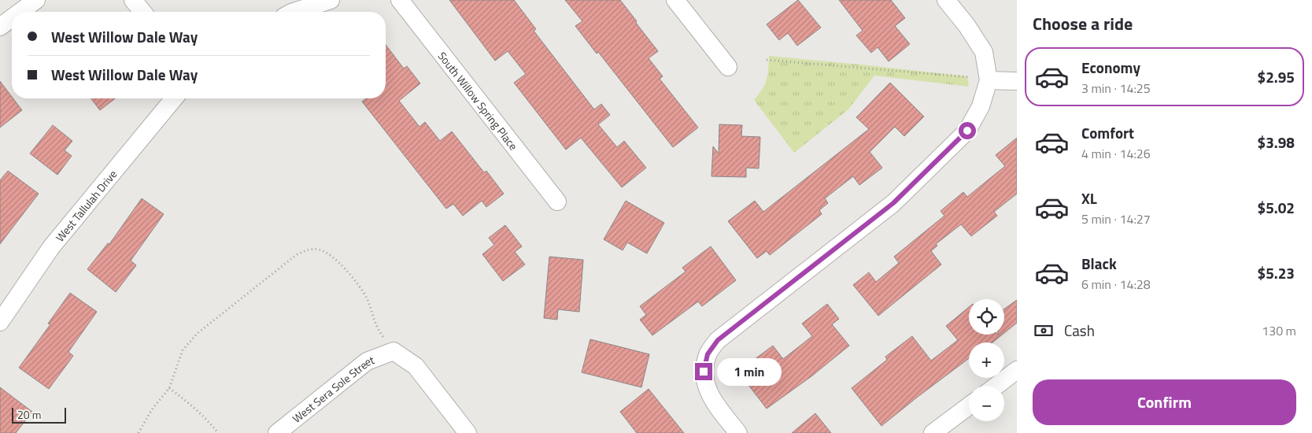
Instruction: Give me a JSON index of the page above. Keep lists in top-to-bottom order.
{
  "streets": {
    "street": ["South Willow Spring Place", "West Tallulah Drive", "West Sera Sole Street"]
  },
  "scale_bar": "20 m",
  "page": {
    "heading": "Choose a ride",
    "banner": ["West Willow Dale Way", "West Willow Dale Way"],
    "list": [
      {
        "name": "Economy",
        "note": "3 min · 14:25",
        "value": "$2.95"
      },
      {
        "name": "Comfort",
        "note": "4 min · 14:26",
        "value": "$3.98"
      },
      {
        "name": "XL",
        "note": "5 min · 14:27",
        "value": "$5.02"
      },
      {
        "name": "Black",
        "note": "6 min · 14:28",
        "value": "$5.23"
      }
    ],
    "map_buttons": ["+", "−"],
    "pay": ["Cash", "130 m"],
    "bubble": "1 min",
    "buttons": "Confirm",
    "scale": "20 m"
  }
}
